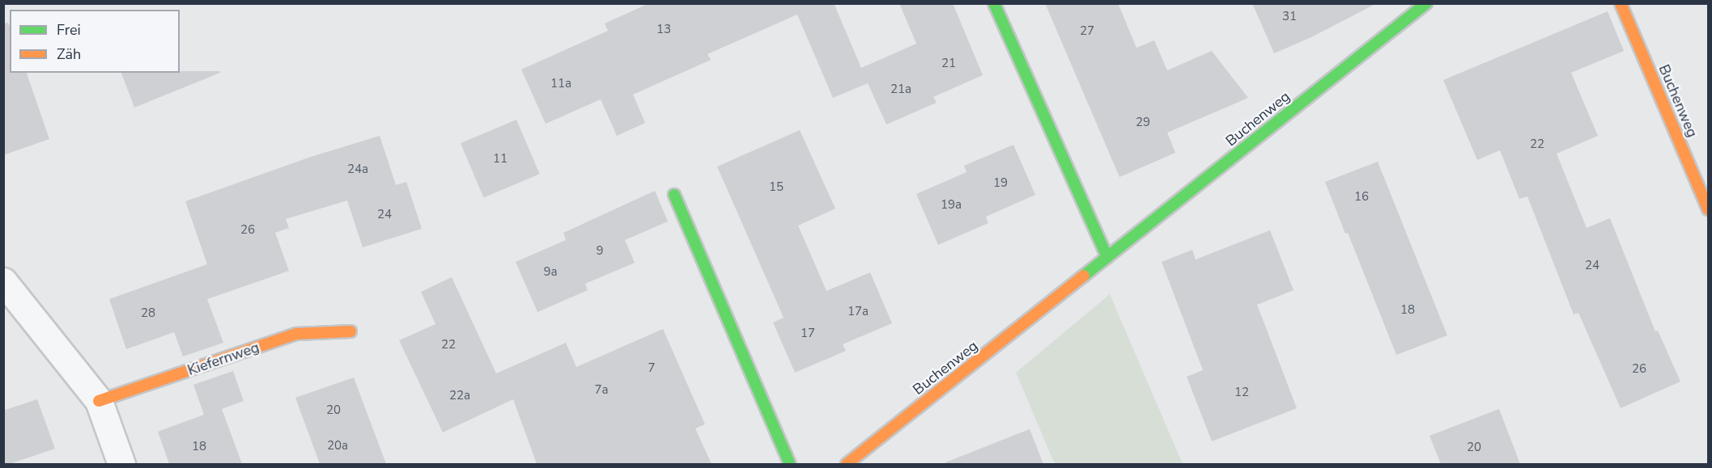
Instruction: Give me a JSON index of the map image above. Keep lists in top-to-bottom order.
{
  "streets": {
    "street": ["Buchenweg", "Kiefernweg"]
  },
  "house_numbers": [
    "31",
    "13",
    "27",
    "21",
    "11a",
    "21a",
    "29",
    "22",
    "11",
    "24a",
    "19",
    "15",
    "16",
    "19a",
    "24",
    "26",
    "9",
    "24",
    "9a",
    "18",
    "17a",
    "28",
    "17",
    "22",
    "7",
    "26",
    "7a",
    "12",
    "22a",
    "20",
    "20a",
    "18",
    "20"
  ],
  "legend": ["Frei", "Zäh"]
}
